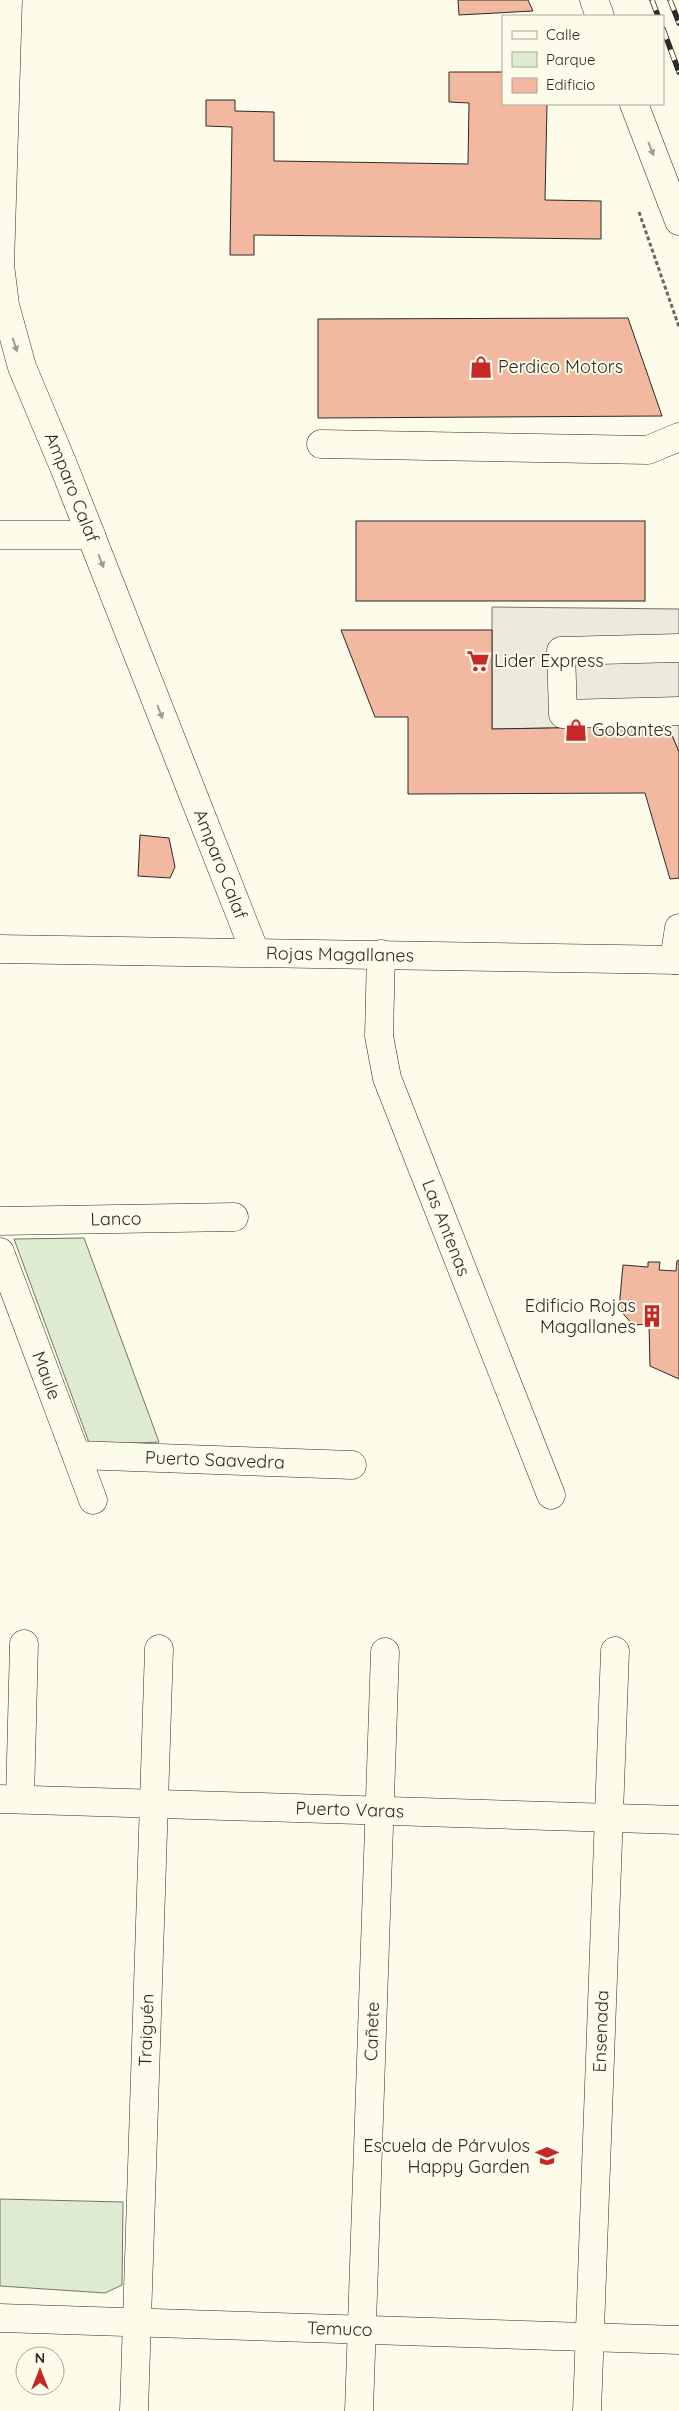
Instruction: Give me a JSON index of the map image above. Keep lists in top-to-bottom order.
{
  "streets": {
    "street": [
      "Amparo Calaf",
      "Rojas Magallanes",
      "Lanco",
      "Las Antenas",
      "Maule",
      "Puerto Saavedra",
      "Puerto Varas",
      "Traiguén",
      "Ensenada",
      "Cañete",
      "Temuco"
    ]
  },
  "crossings": [
    ["Amparo Calaf", "Rojas Magallanes"],
    ["Rojas Magallanes", "Las Antenas"],
    ["Maule", "Puerto Saavedra"],
    ["Puerto Varas", "Traiguén"],
    ["Puerto Varas", "Ensenada"],
    ["Puerto Varas", "Cañete"],
    ["Traiguén", "Temuco"],
    ["Ensenada", "Temuco"],
    ["Cañete", "Temuco"]
  ],
  "one_way": ["Amparo Calaf"],
  "places": {
    "shop": ["Perdico Motors", "Gobantes"],
    "supermarket": ["Lider Express"],
    "building": ["Edificio Rojas Magallanes"],
    "school or university": ["Escuela de Párvulos Happy Garden"]
  },
  "legend": ["Calle", "Parque", "Edificio"],
  "north": "top"
}
